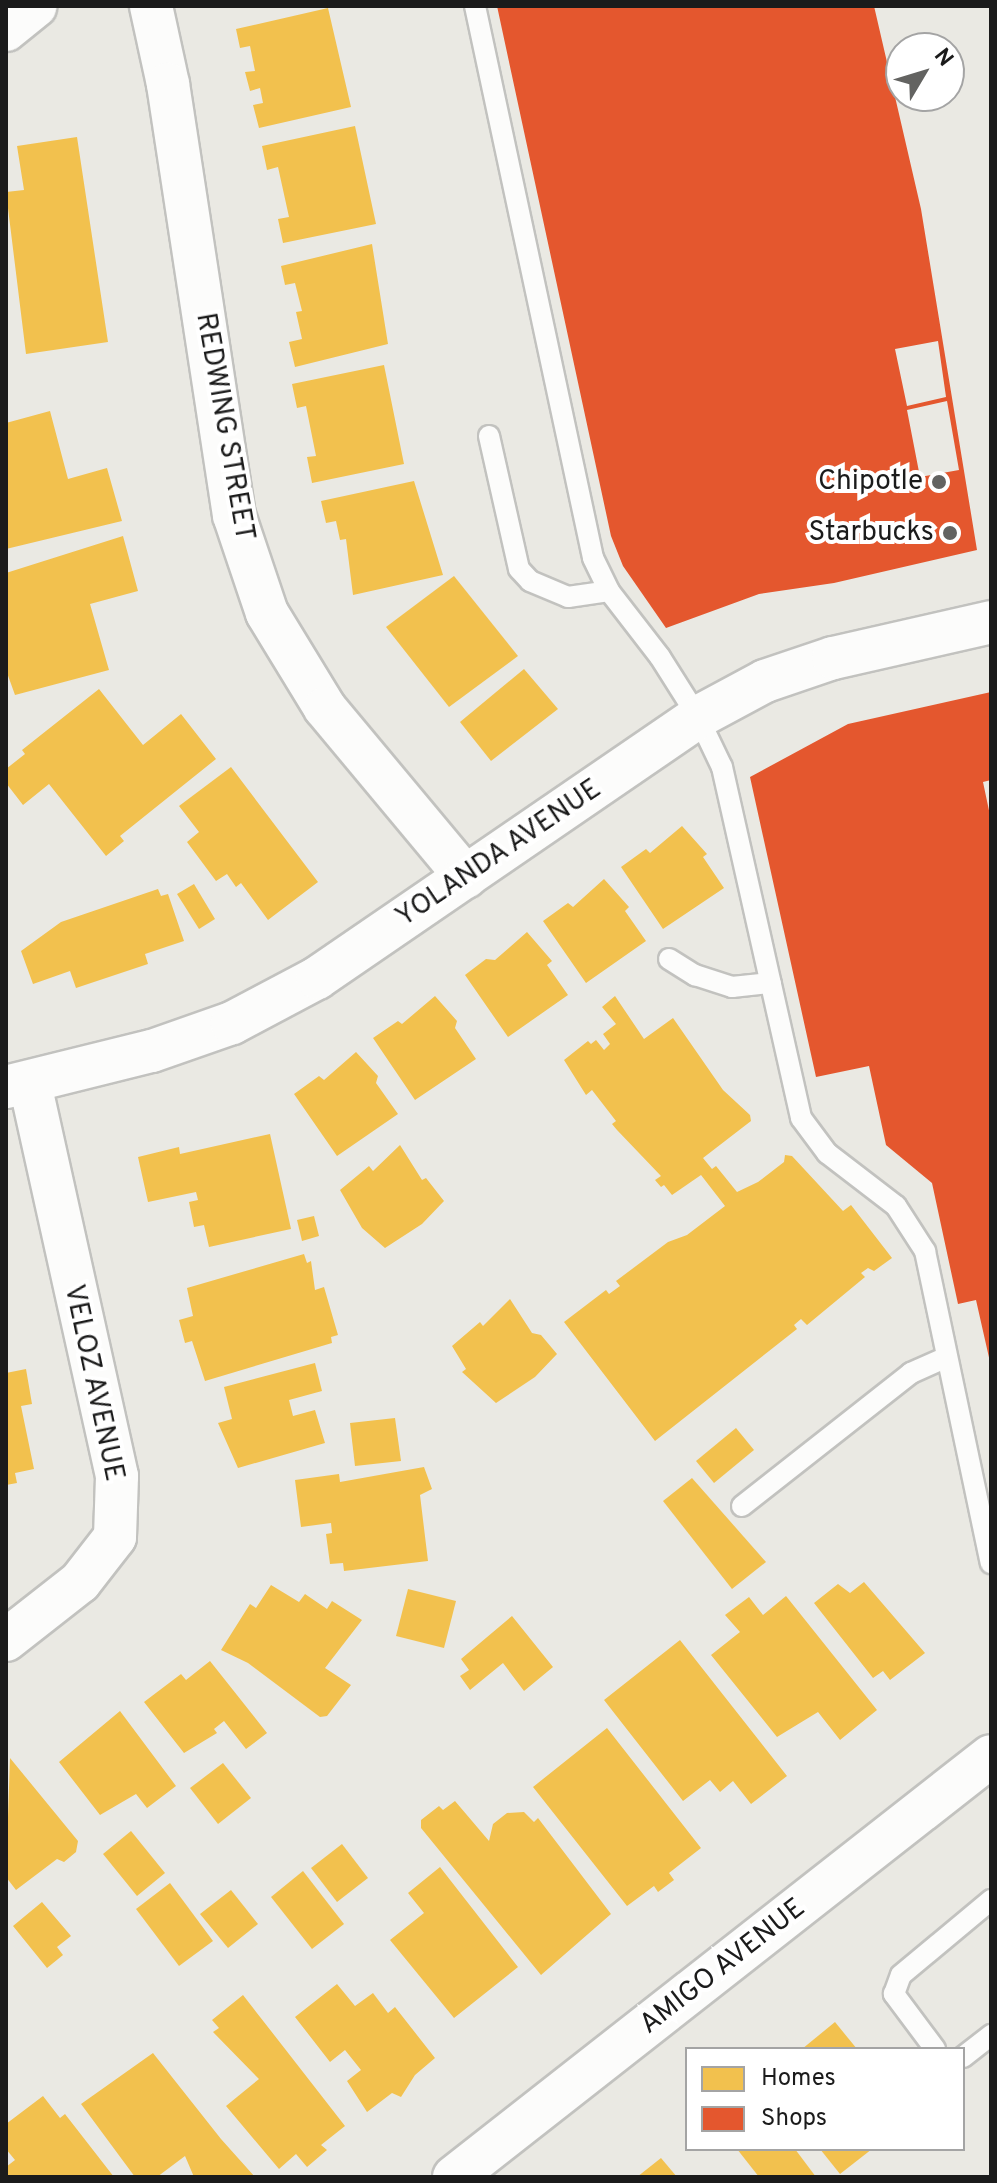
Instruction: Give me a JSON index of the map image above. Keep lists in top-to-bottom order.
{
  "streets": {
    "street": [
      "REDWING STREET",
      "YOLANDA AVENUE",
      "VELOZ AVENUE",
      "AMIGO AVENUE"
    ]
  },
  "crossings": [
    ["REDWING STREET", "YOLANDA AVENUE"],
    ["YOLANDA AVENUE", "VELOZ AVENUE"]
  ],
  "places": ["Chipotle", "Starbucks"],
  "legend": ["Homes", "Shops"],
  "north": "top right"
}
